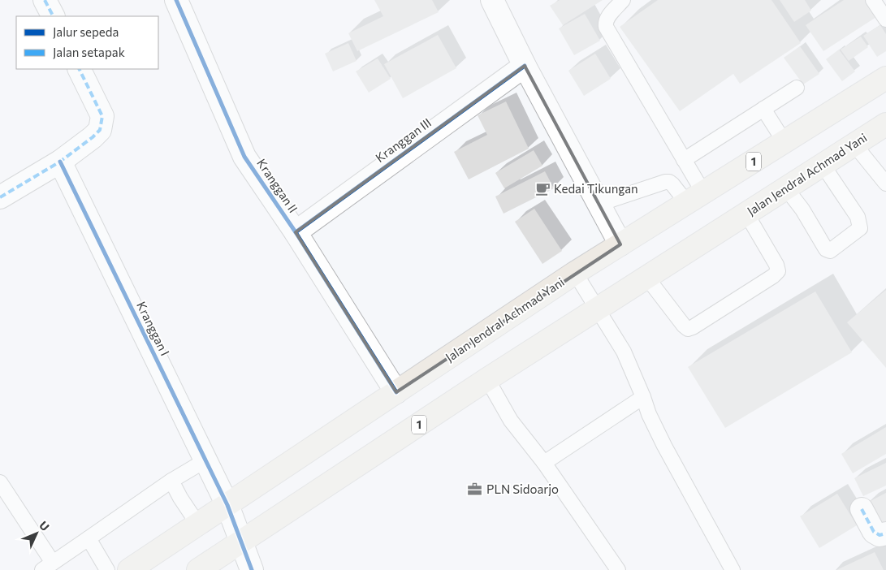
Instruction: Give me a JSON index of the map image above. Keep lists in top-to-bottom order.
{
  "streets": {
    "highway": ["1", "Jalan Jendral Achmad Yani"],
    "street": ["Kranggan III", "Kranggan II", "Kranggan I"]
  },
  "crossings": [
    ["Kranggan III", "Kranggan II"],
    ["Jalan Jendral Achmad Yani", "Kranggan II"],
    ["Jalan Jendral Achmad Yani", "Kranggan I"]
  ],
  "places": {
    "cafe": ["Kedai Tikungan"],
    "office": ["PLN Sidoarjo"]
  },
  "legend": ["Jalur sepeda", "Jalan setapak"],
  "north": "top right"
}
